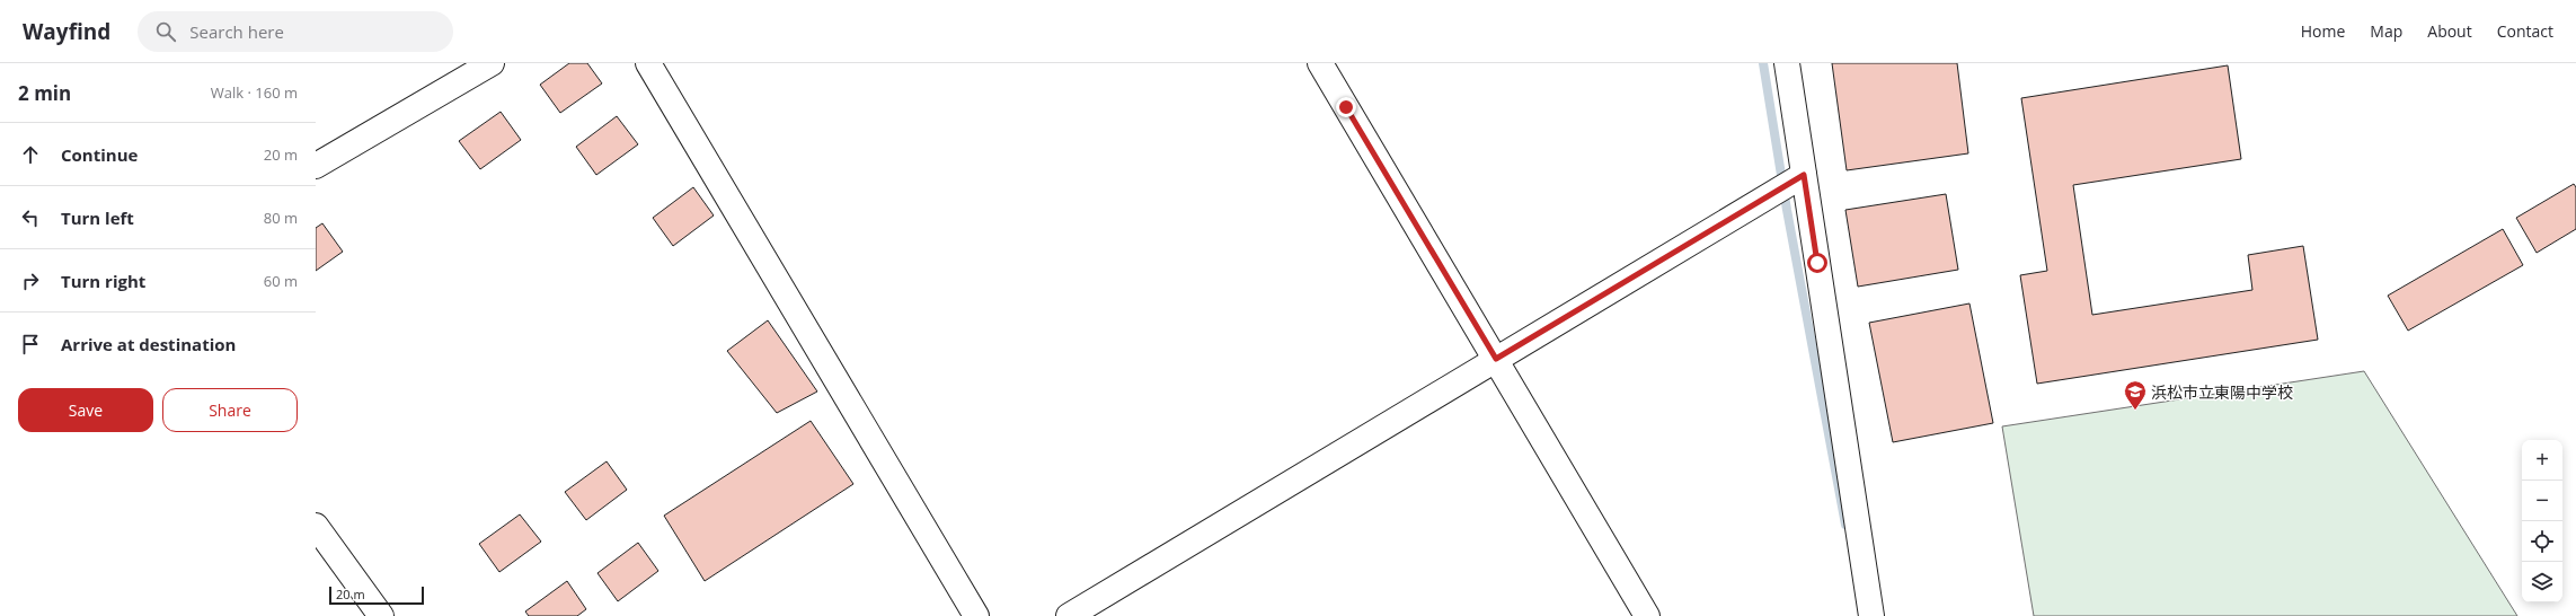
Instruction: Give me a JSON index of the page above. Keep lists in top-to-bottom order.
{
  "places": {
    "school or university": ["浜松市立東陽中学校"]
  },
  "scale_bar": "20 m",
  "page": {
    "header": "Wayfind",
    "search": "Search here",
    "nav": [
      "Home",
      "Map",
      "About",
      "Contact"
    ],
    "heading": ["2 min", "Walk · 160 m"],
    "list": [
      ["Continue", "20 m"],
      ["Turn left", "80 m"],
      ["Turn right", "60 m"],
      "Arrive at destination"
    ],
    "buttons": ["Save", "Share"],
    "map_buttons": ["+", "−"],
    "scale": "20 m"
  }
}
